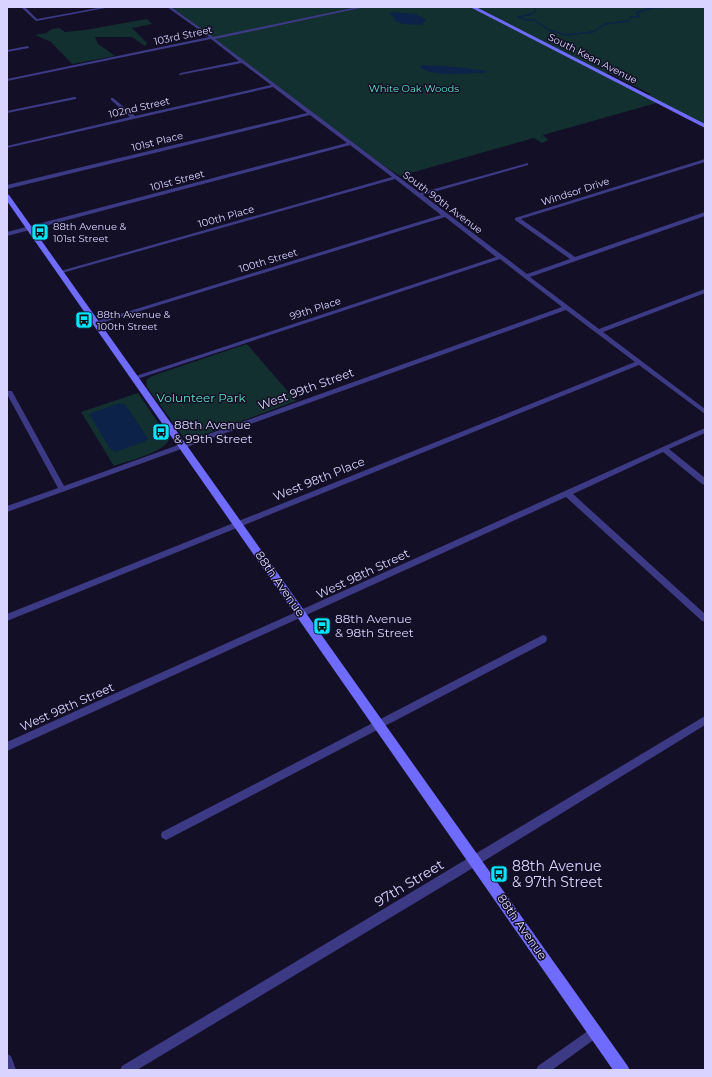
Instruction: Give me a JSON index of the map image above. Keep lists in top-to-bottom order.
{
  "streets": {
    "street": [
      "103rd Street",
      "South Kean Avenue",
      "102nd Street",
      "101st Place",
      "101st Street",
      "Windsor Drive",
      "South 90th Avenue",
      "100th Place",
      "100th Street",
      "99th Place",
      "West 99th Street",
      "West 98th Place",
      "West 98th Street",
      "88th Avenue",
      "97th Street"
    ]
  },
  "crossings": [
    ["103rd Street", "South 90th Avenue"],
    ["102nd Street", "South 90th Avenue"],
    ["101st Place", "South 90th Avenue"],
    ["101st Street", "South 90th Avenue"],
    ["101st Street", "88th Avenue"],
    ["South 90th Avenue", "100th Place"],
    ["South 90th Avenue", "100th Street"],
    ["South 90th Avenue", "99th Place"],
    ["South 90th Avenue", "West 99th Street"],
    ["South 90th Avenue", "West 98th Place"],
    ["100th Place", "88th Avenue"],
    ["100th Street", "88th Avenue"],
    ["99th Place", "88th Avenue"],
    ["West 99th Street", "88th Avenue"],
    ["West 98th Place", "88th Avenue"],
    ["West 98th Street", "88th Avenue"],
    ["88th Avenue", "97th Street"]
  ],
  "parks": ["White Oak Woods", "Volunteer Park"],
  "places": {
    "bus stop": [
      "88th Avenue & 101st Street",
      "88th Avenue & 100th Street",
      "88th Avenue & 99th Street",
      "88th Avenue & 98th Street",
      "88th Avenue & 97th Street"
    ]
  }
}
